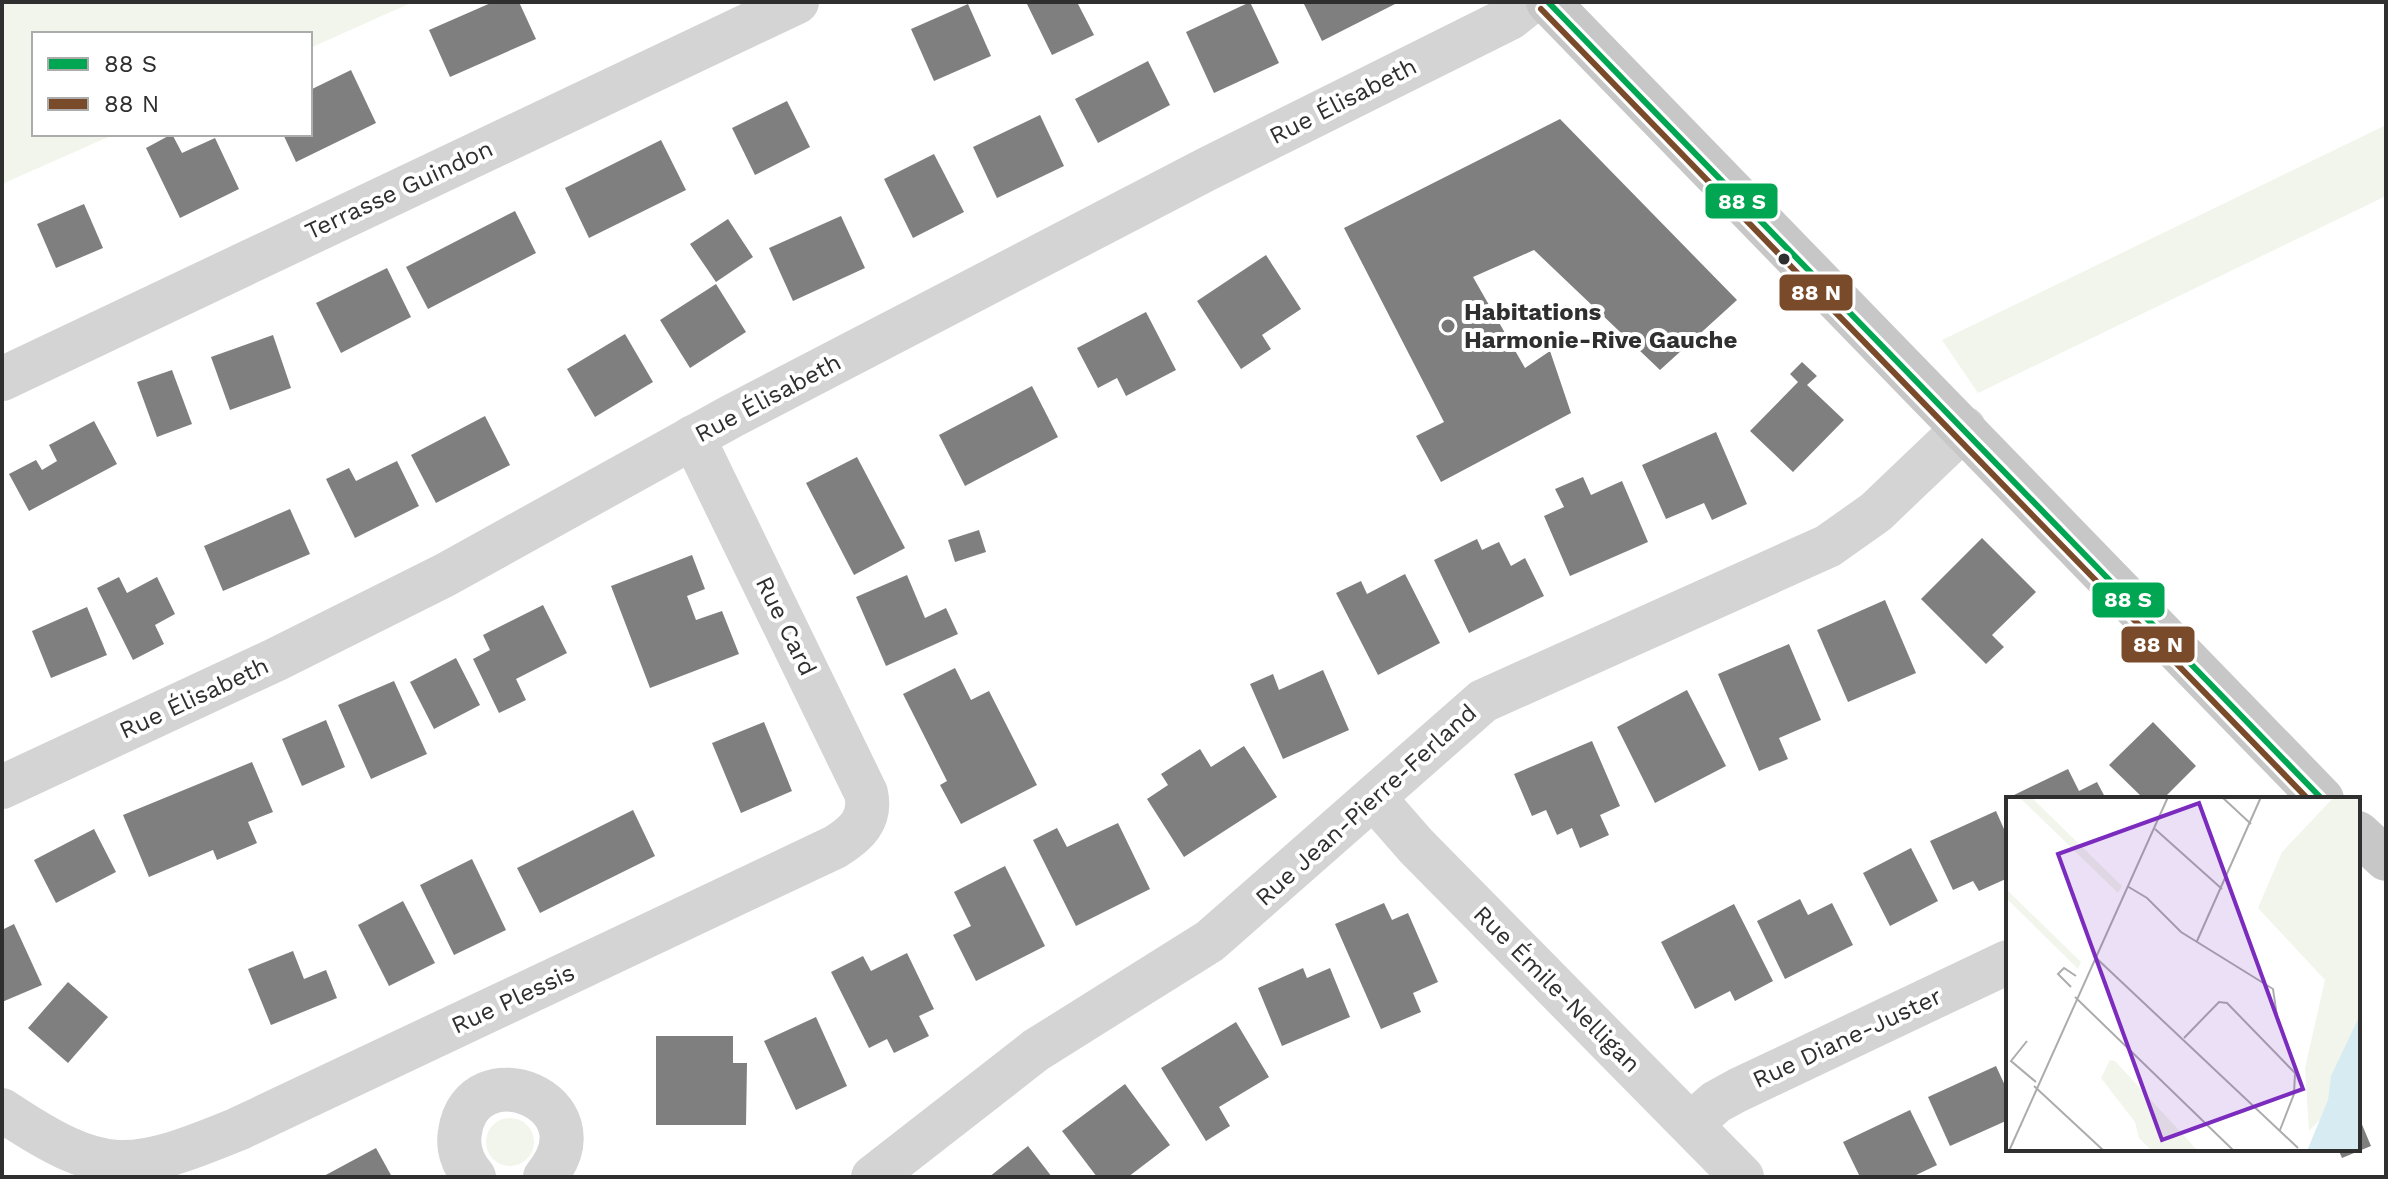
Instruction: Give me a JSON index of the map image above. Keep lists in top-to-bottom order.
{
  "streets": {
    "street": [
      "Rue Élisabeth",
      "Terrasse Guindon",
      "Rue Card",
      "Rue Jean-Pierre-Ferland",
      "Rue Émile-Nelligan",
      "Rue Plessis",
      "Rue Diane-Juster"
    ]
  },
  "crossings": [
    ["Rue Élisabeth", "Rue Card"],
    ["Rue Card", "Rue Plessis"],
    ["Rue Jean-Pierre-Ferland", "Rue Émile-Nelligan"],
    ["Rue Émile-Nelligan", "Rue Diane-Juster"]
  ],
  "places": ["Habitations Harmonie-Rive Gauche"],
  "legend": ["88 S", "88 N"]
}
